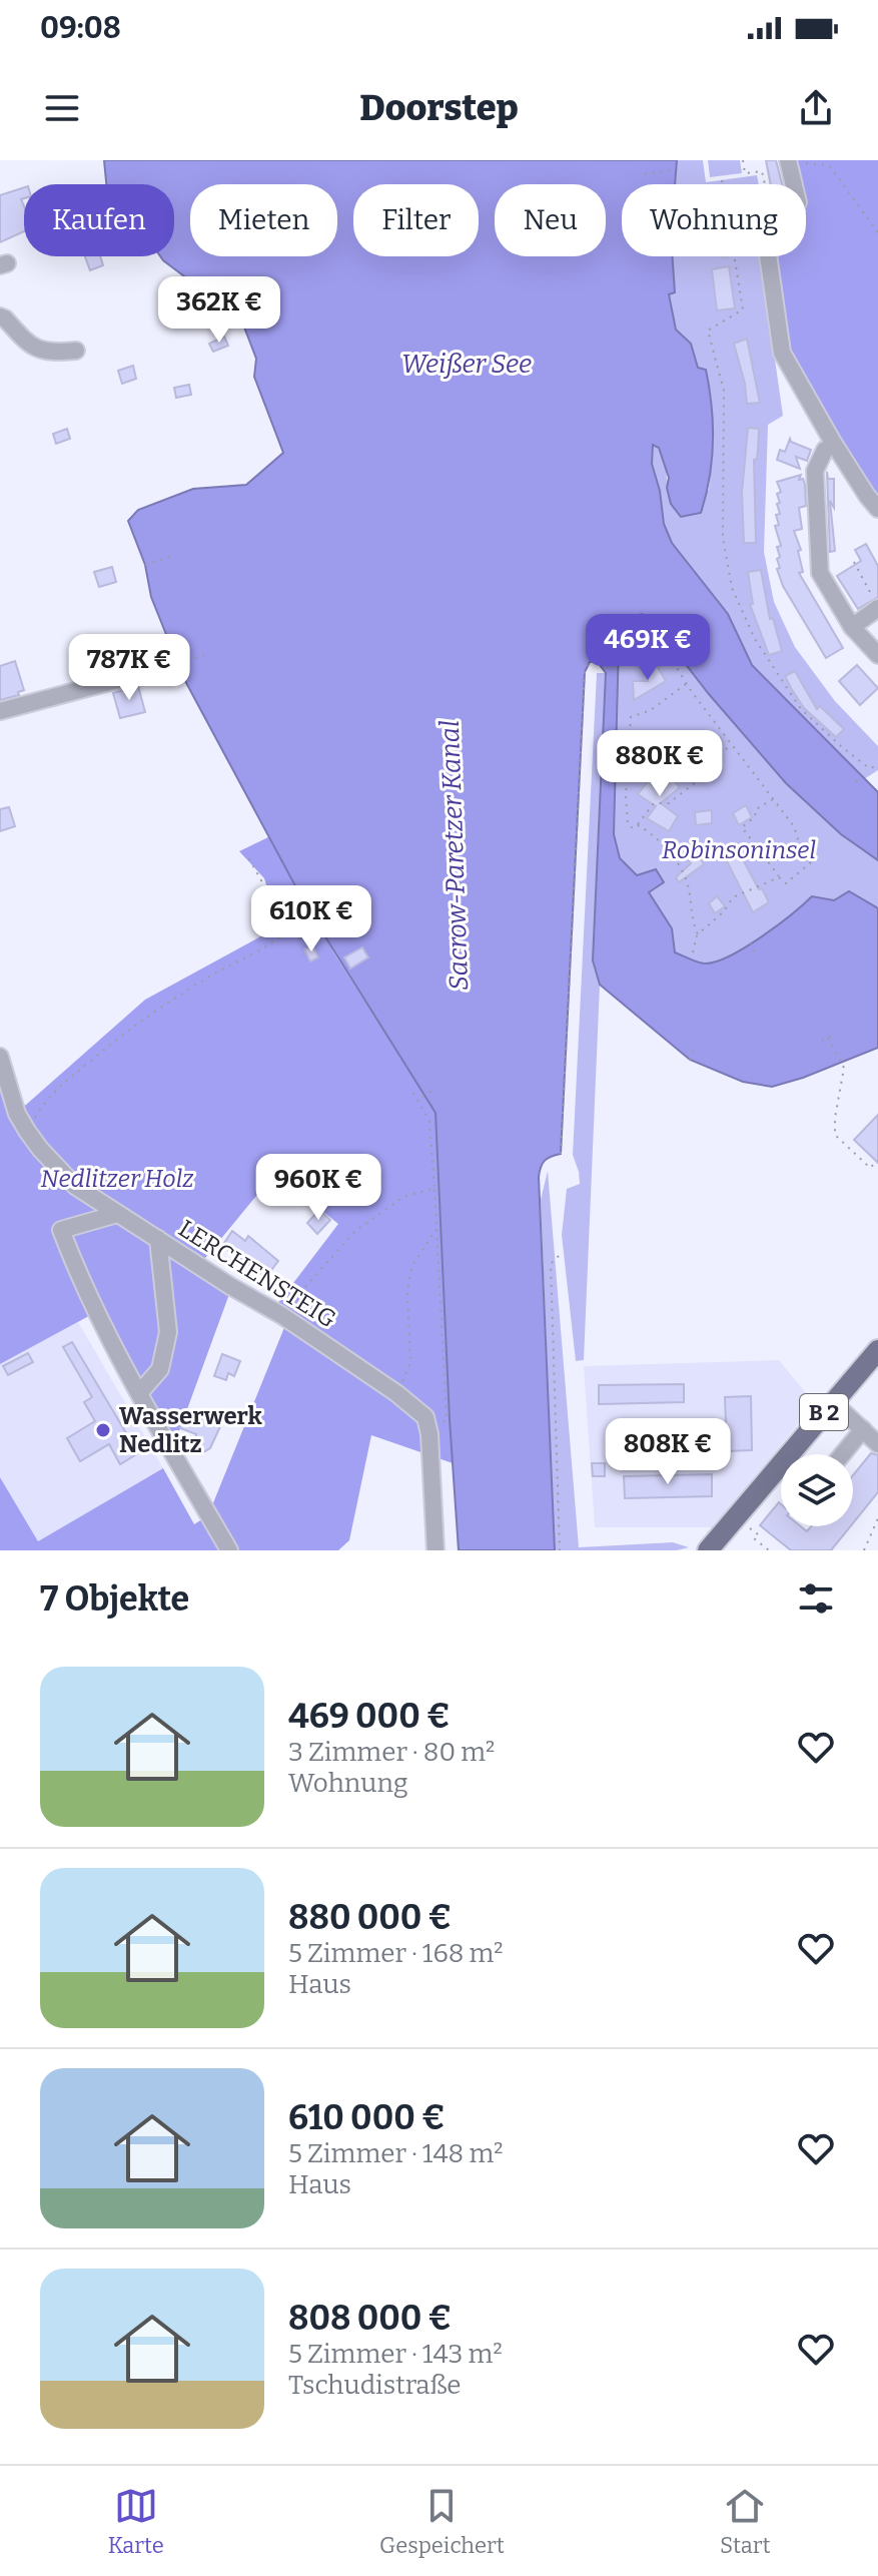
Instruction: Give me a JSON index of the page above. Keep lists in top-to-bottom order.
{
  "streets": {
    "main road": ["B 2"],
    "street": ["LERCHENSTEIG"]
  },
  "water": ["Weißer See", "Sacrow-Paretzer Kanal"],
  "parks": ["Robinsoninsel", "Nedlitzer Holz"],
  "places": ["Wasserwerk Nedlitz"],
  "page": {
    "status": "09:08",
    "header": "Doorstep",
    "chip": [
      "Kaufen",
      "Mieten",
      "Filter",
      "Neu",
      "Wohnung"
    ],
    "price": [
      "362K €",
      "469K €",
      "787K €",
      "880K €",
      "610K €",
      "960K €",
      "808K €"
    ],
    "heading": "7 Objekte",
    "list": [
      {
        "name": "469 000 €",
        "note": "3 Zimmer · 80 m² · Wohnung"
      },
      {
        "name": "880 000 €",
        "note": "5 Zimmer · 168 m² · Haus"
      },
      {
        "name": "610 000 €",
        "note": "5 Zimmer · 148 m² · Haus"
      },
      {
        "name": "808 000 €",
        "note": "5 Zimmer · 143 m² · Tschudistraße"
      }
    ],
    "tabs": ["Karte", "Gespeichert", "Start"]
  }
}
